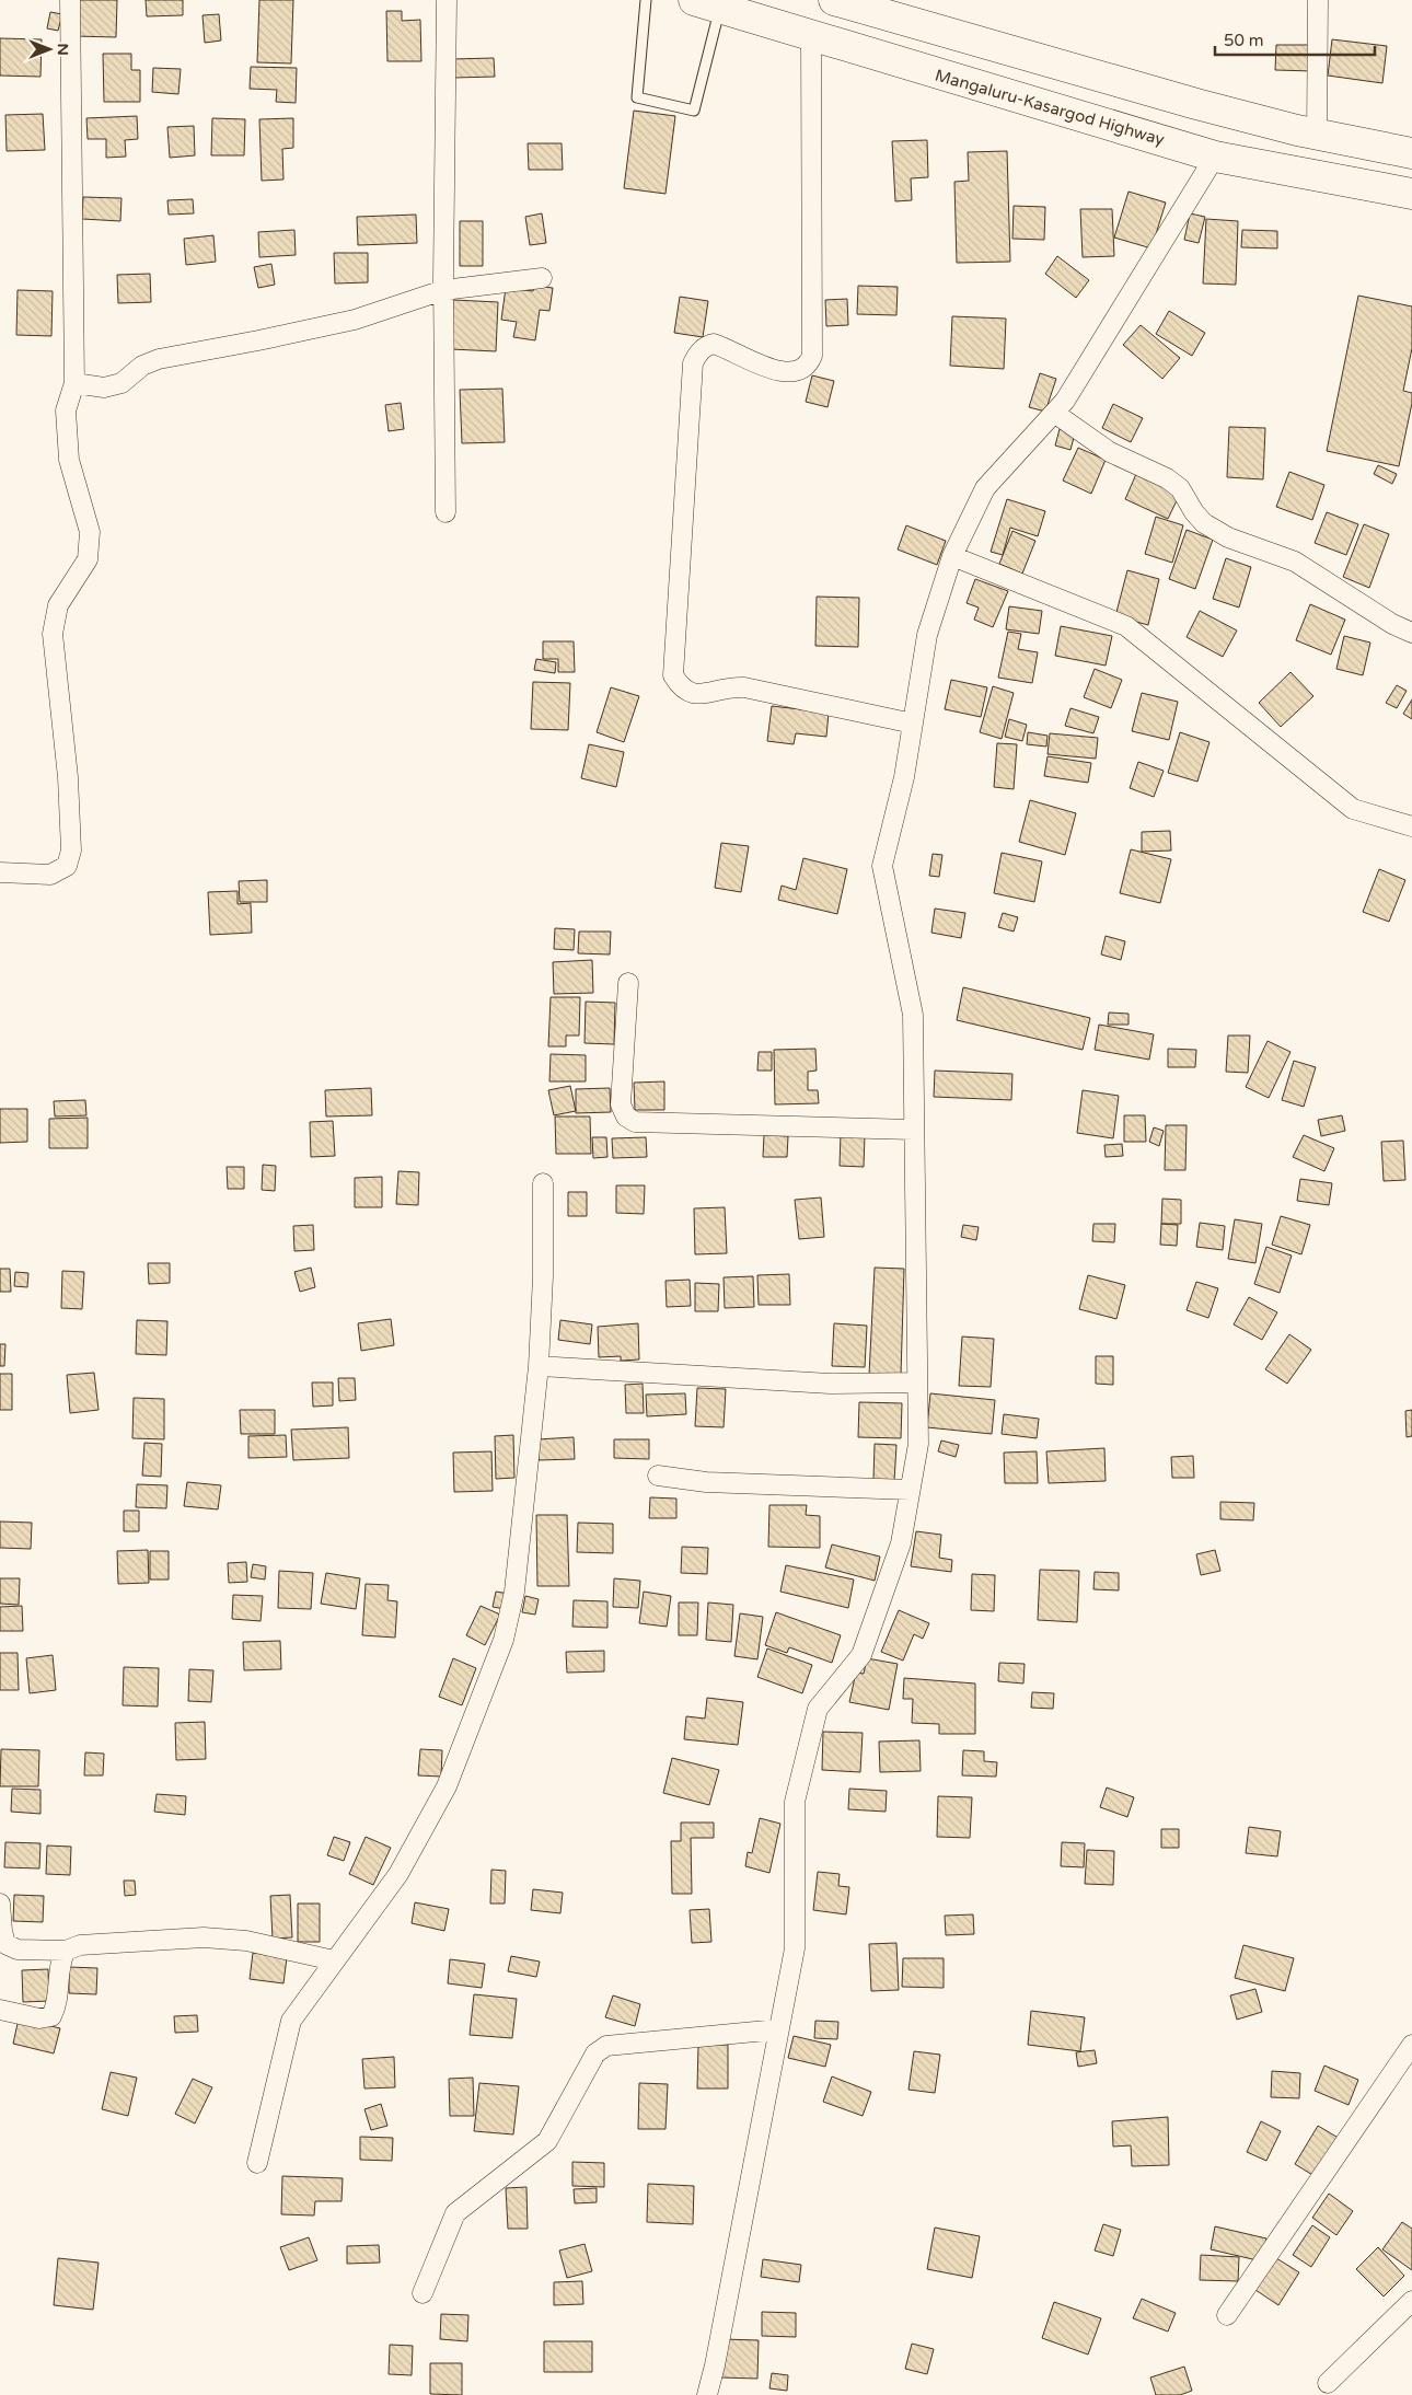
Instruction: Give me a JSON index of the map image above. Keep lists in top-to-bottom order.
{
  "streets": {
    "highway": ["Mangaluru-Kasargod Highway"]
  },
  "scale_bar": "50 m",
  "north": "right"
}
